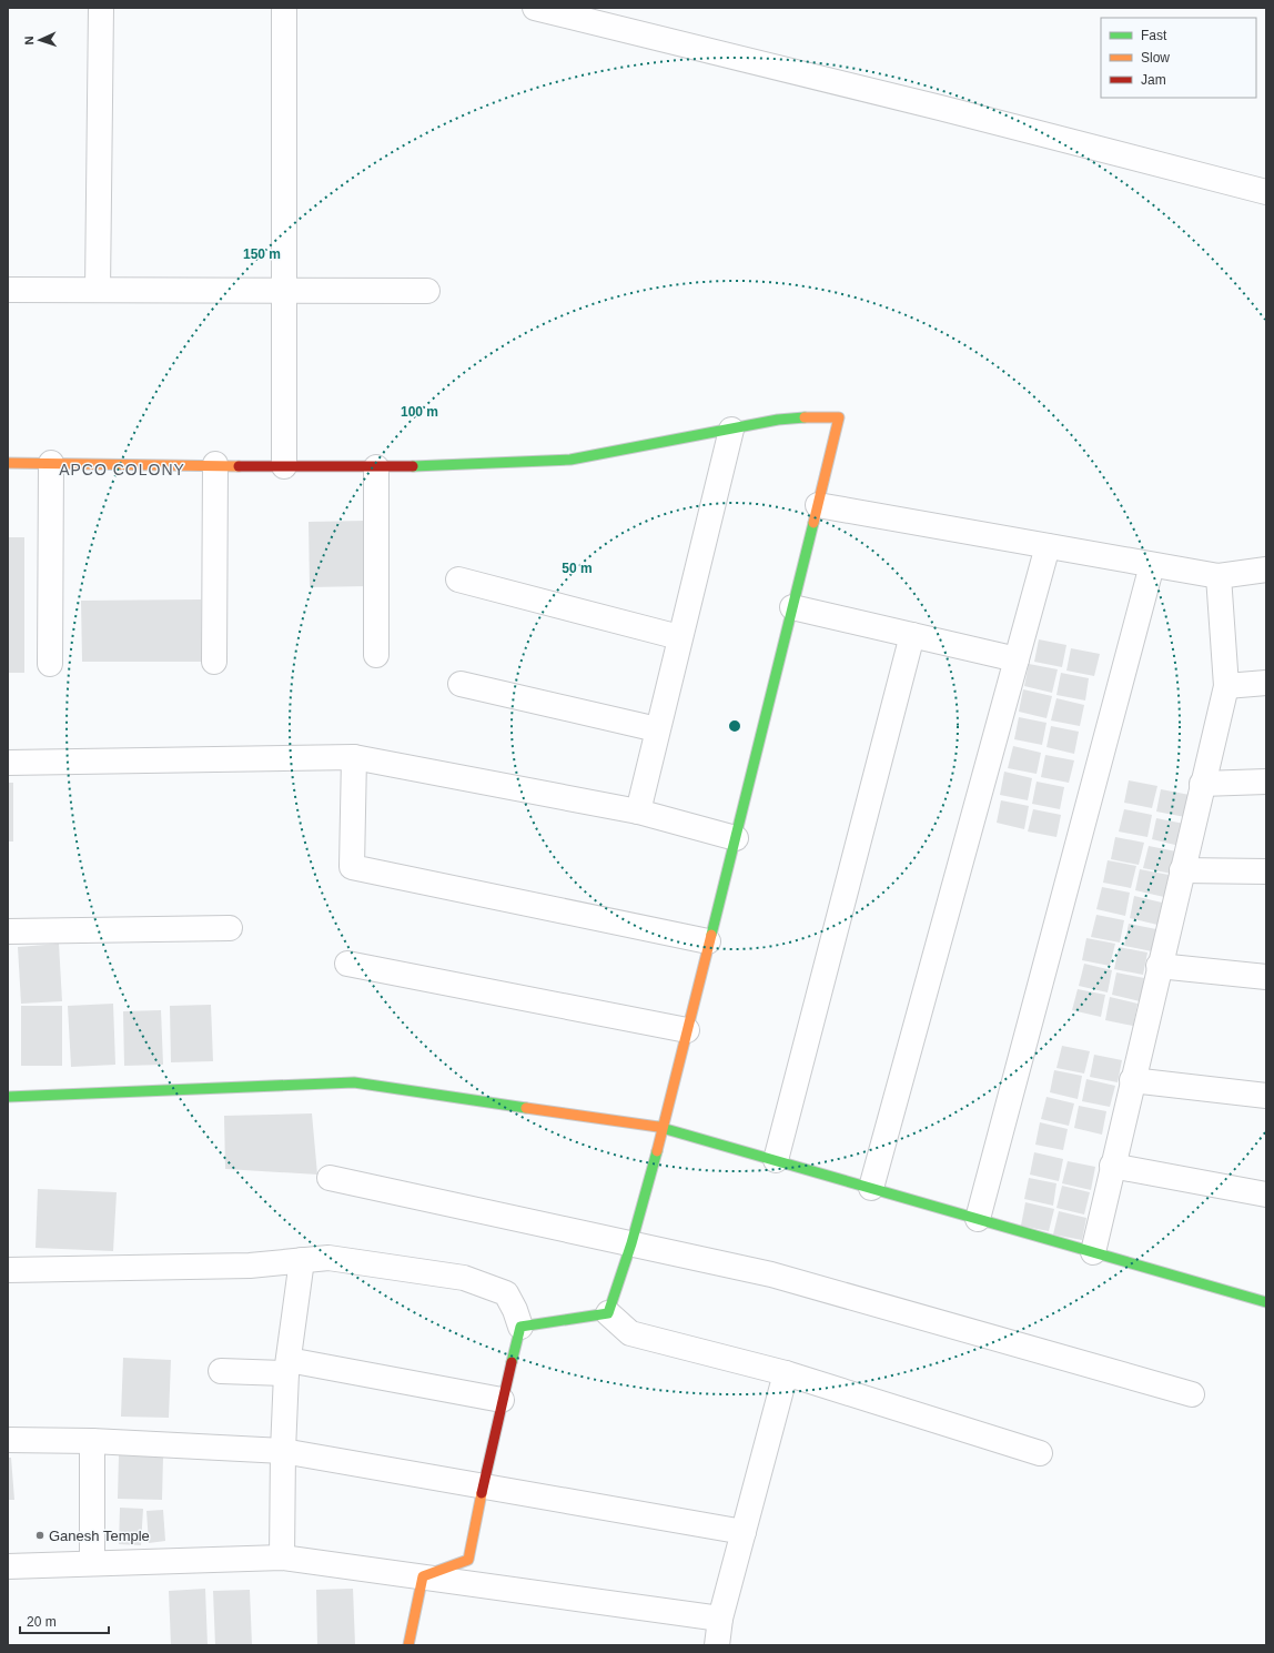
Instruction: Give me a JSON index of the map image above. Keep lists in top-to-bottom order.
{
  "districts": ["APCO COLONY"],
  "places": ["Ganesh Temple"],
  "legend": ["Fast", "Slow", "Jam"],
  "scale_bar": "20 m",
  "north": "left",
  "rings": ["150 m", "100 m", "50 m"]
}
